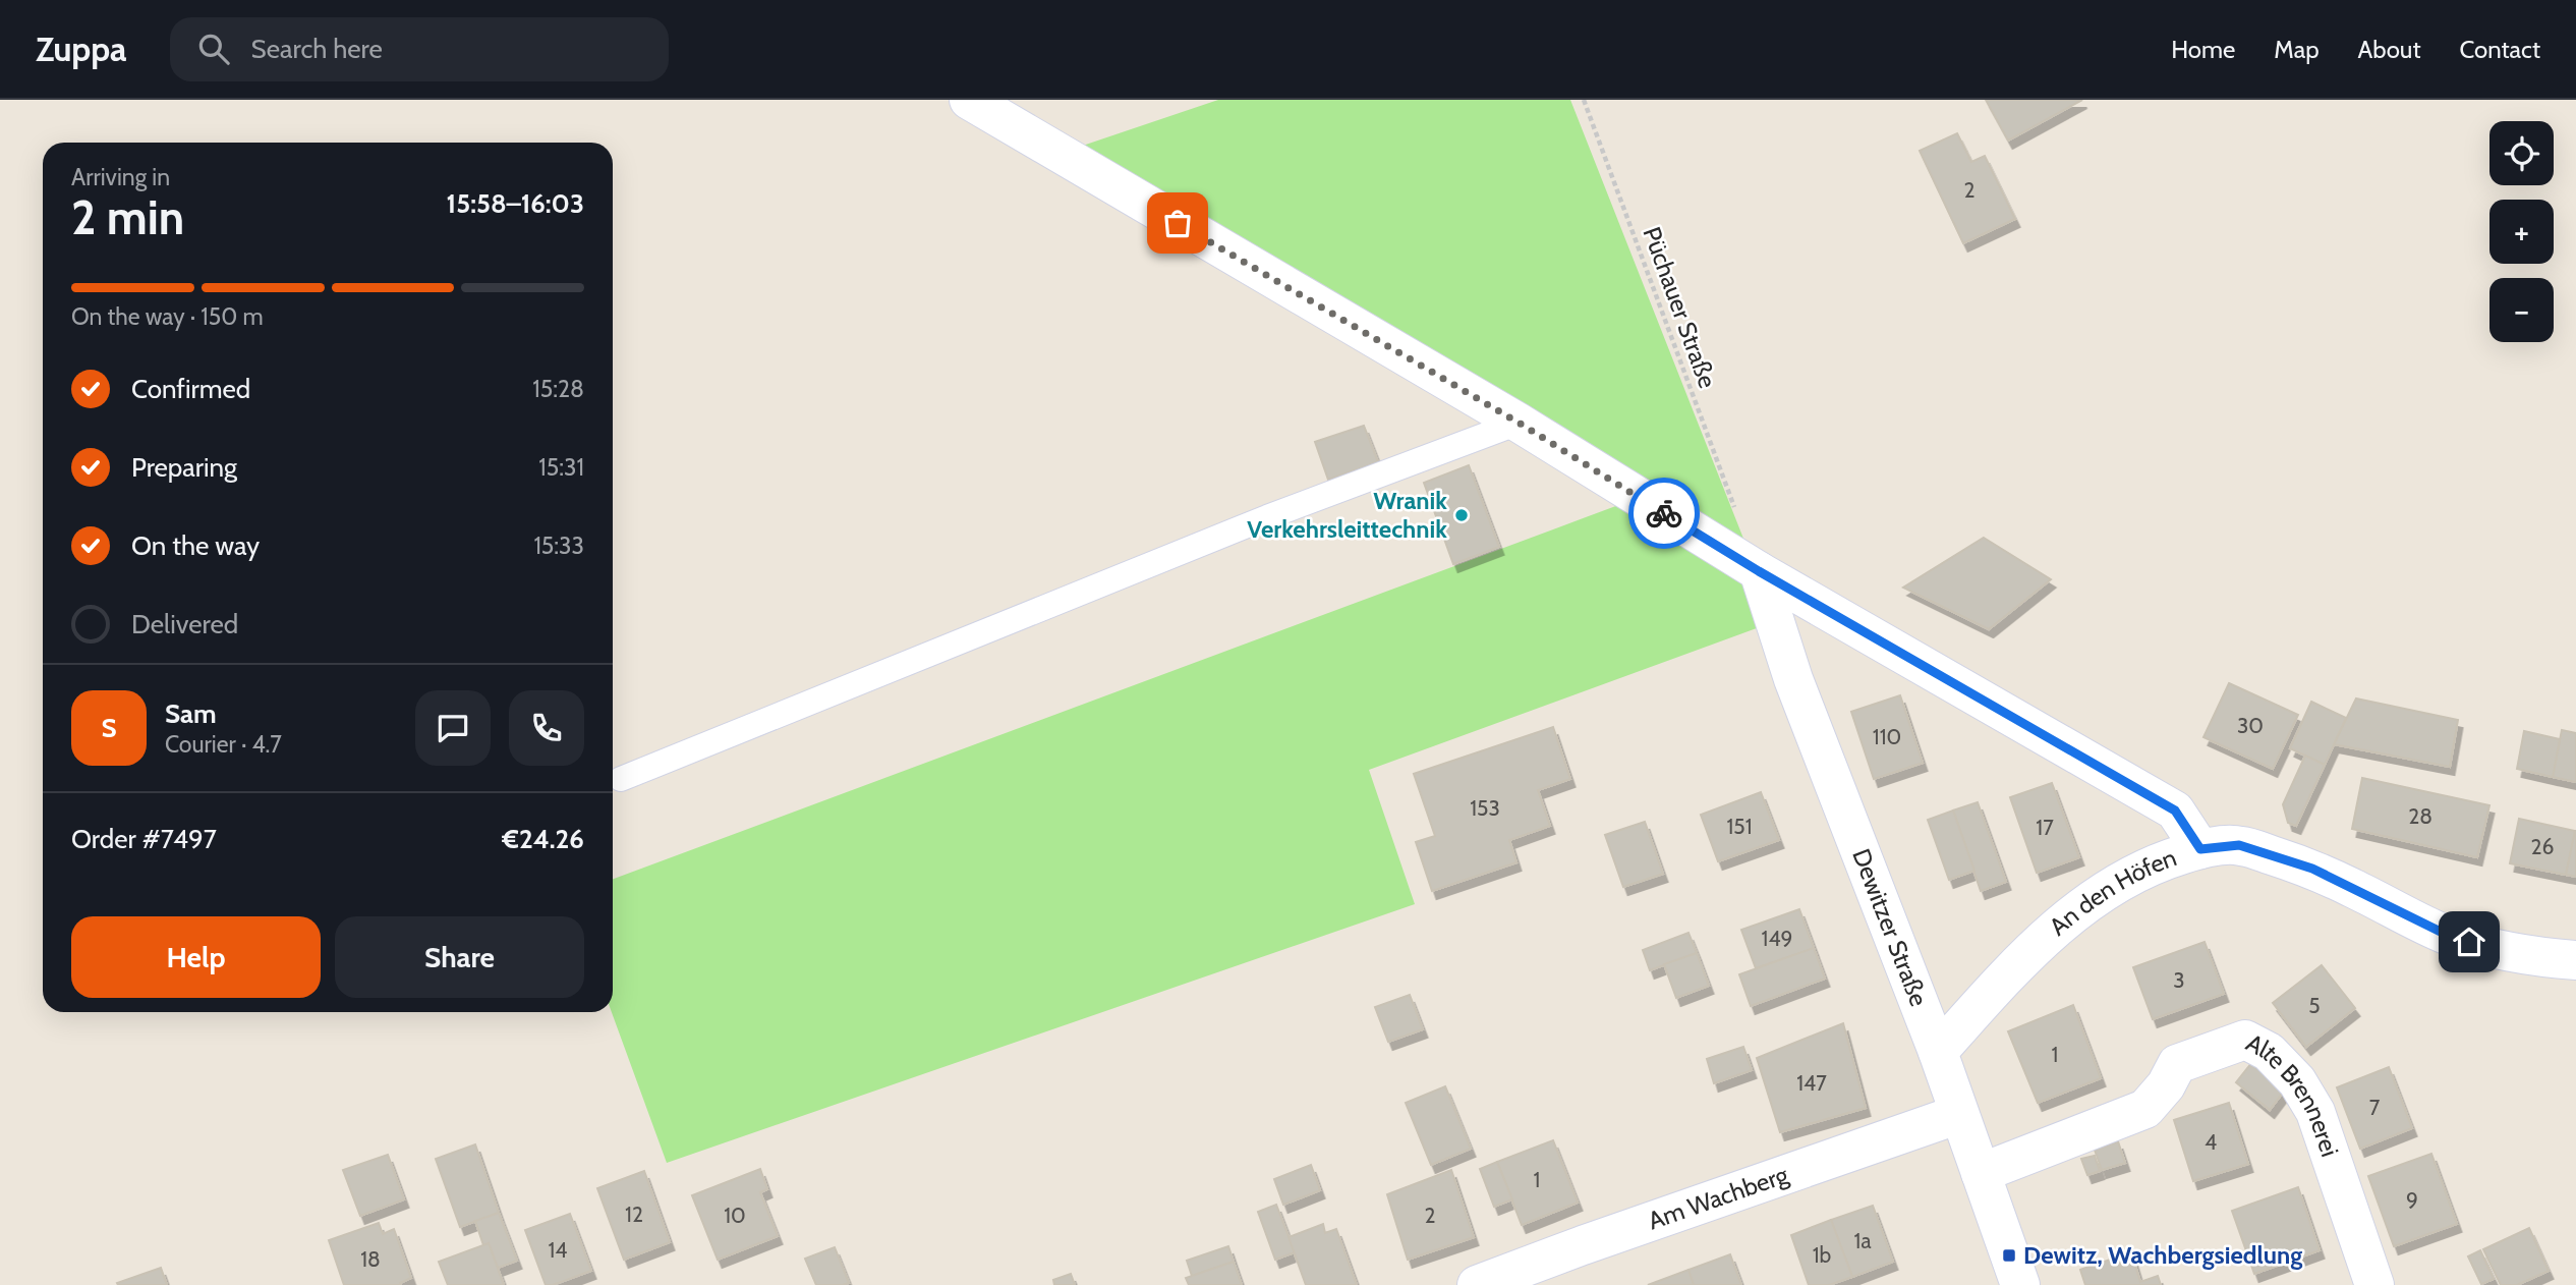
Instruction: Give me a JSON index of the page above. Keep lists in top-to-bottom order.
{
  "streets": {
    "street": [
      "An den Höfen",
      "Dewitzer Straße",
      "Alte Brennerei",
      "Am Wachberg"
    ],
    "path": ["Püchauer Straße"]
  },
  "crossings": [
    ["An den Höfen", "Dewitzer Straße"],
    ["Dewitzer Straße", "Alte Brennerei"],
    ["Dewitzer Straße", "Am Wachberg"]
  ],
  "places": {
    "other": ["Wranik Verkehrsleittechnik"],
    "transit": ["Dewitz, Wachbergsiedlung"]
  },
  "house_numbers": [
    "2",
    "30",
    "110",
    "153",
    "28",
    "151",
    "17",
    "26",
    "149",
    "3",
    "5",
    "1",
    "147",
    "7",
    "4",
    "1",
    "9",
    "12",
    "10",
    "2",
    "1a",
    "14",
    "1b",
    "18"
  ],
  "page": {
    "header": "Zuppa",
    "search": "Search here",
    "nav": [
      "Home",
      "Map",
      "About",
      "Contact"
    ],
    "map_buttons": ["+", "−"],
    "heading": ["2 min", "Arriving in", "15:58–16:03"],
    "panel": [
      "Sam",
      "Courier · 4.7",
      "Order #7497",
      "€24.26"
    ],
    "bar": "On the way · 150 m",
    "list": [
      ["Confirmed", "15:28"],
      ["Preparing", "15:31"],
      ["On the way", "15:33"],
      "Delivered"
    ],
    "round": "S",
    "buttons": ["Help", "Share"]
  }
}
